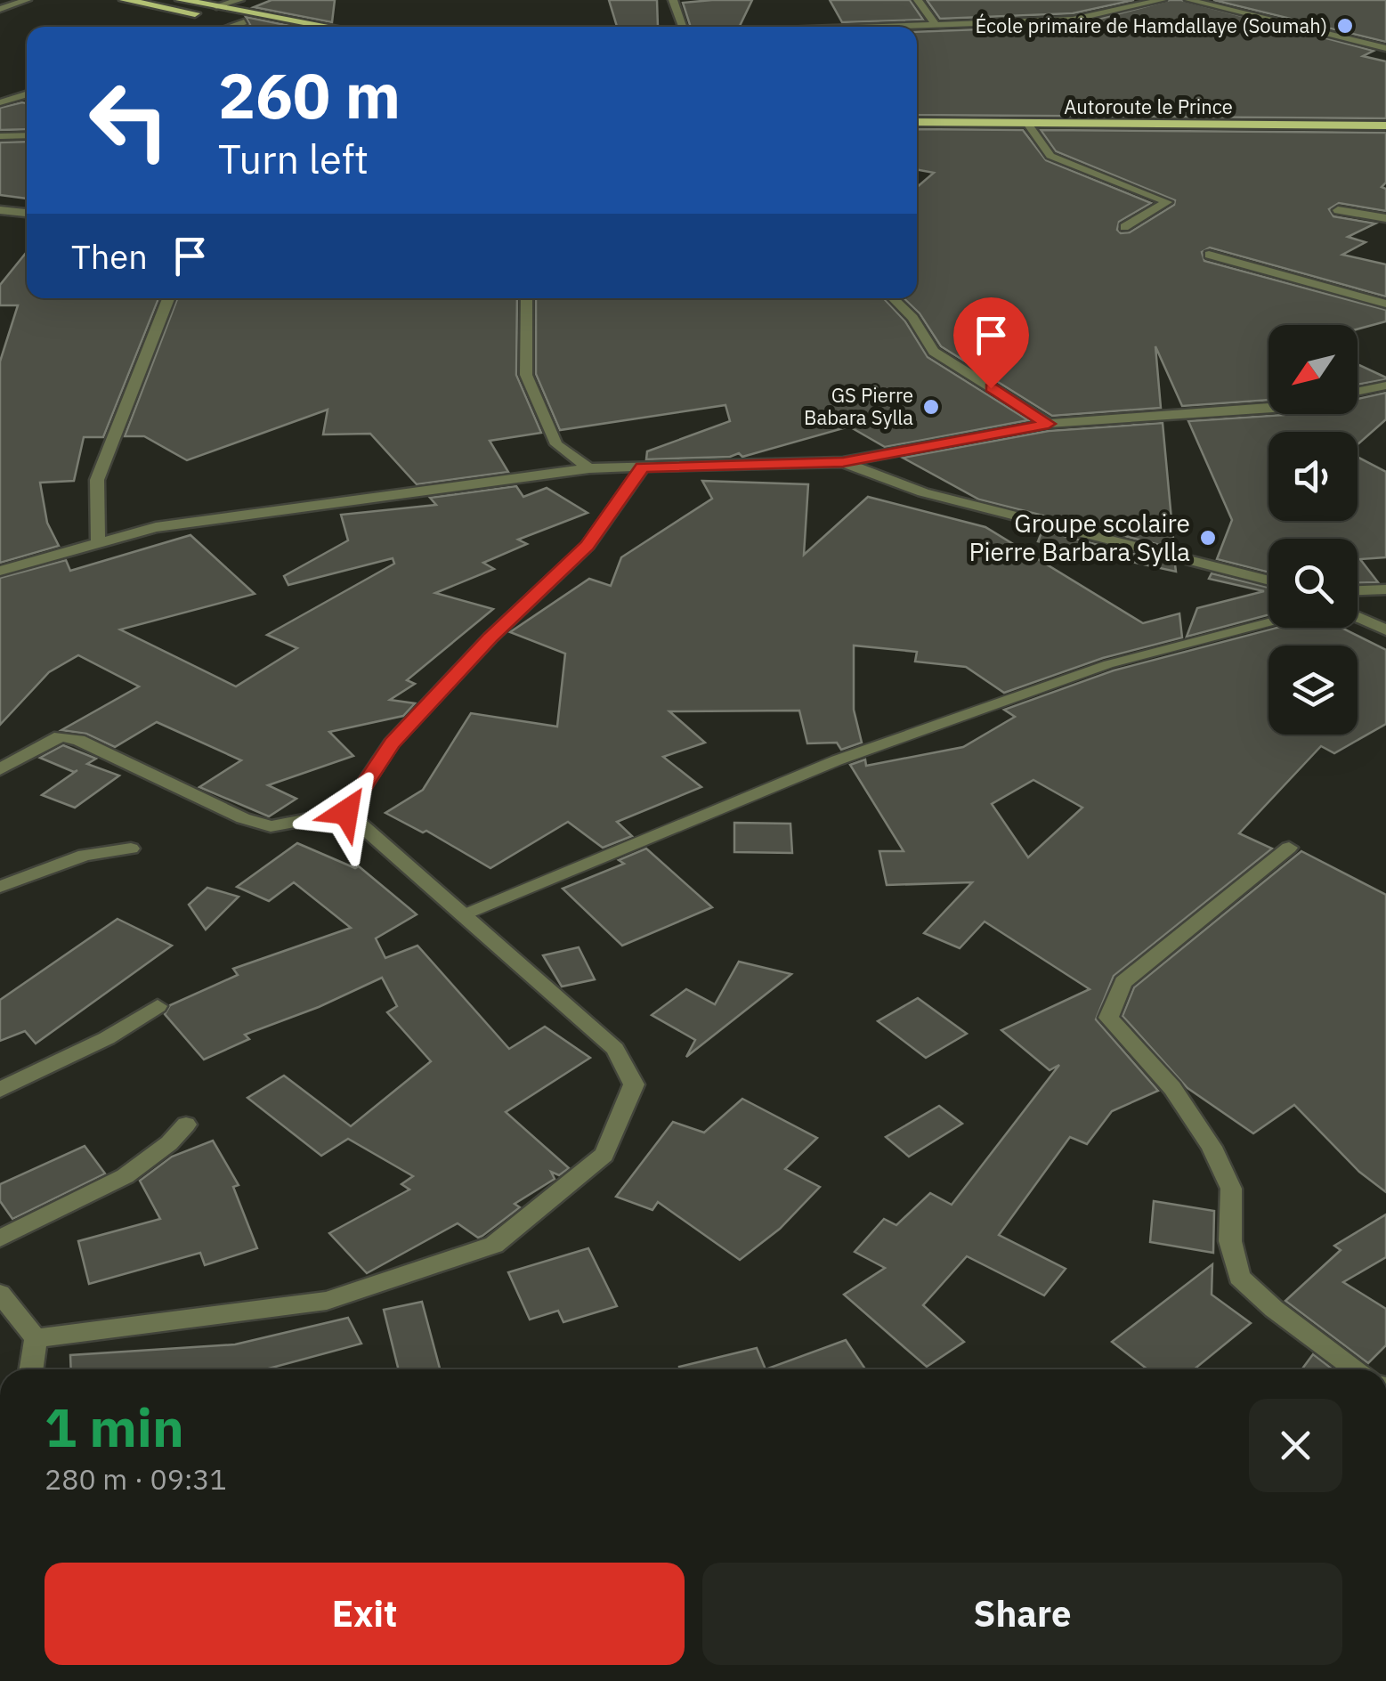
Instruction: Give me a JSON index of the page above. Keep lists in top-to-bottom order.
{
  "streets": {
    "main road": ["Autoroute le Prince"]
  },
  "places": ["École primaire de Hamdallaye (Soumah)", "GS Pierre Babara Sylla", "Groupe scolaire Pierre Barbara Sylla"],
  "north": "bottom left",
  "page": {
    "turn": ["260 m", "Turn left"],
    "then": "Then",
    "heading": ["1 min", "280 m · 09:31"],
    "buttons": ["Exit", "Share"]
  }
}
